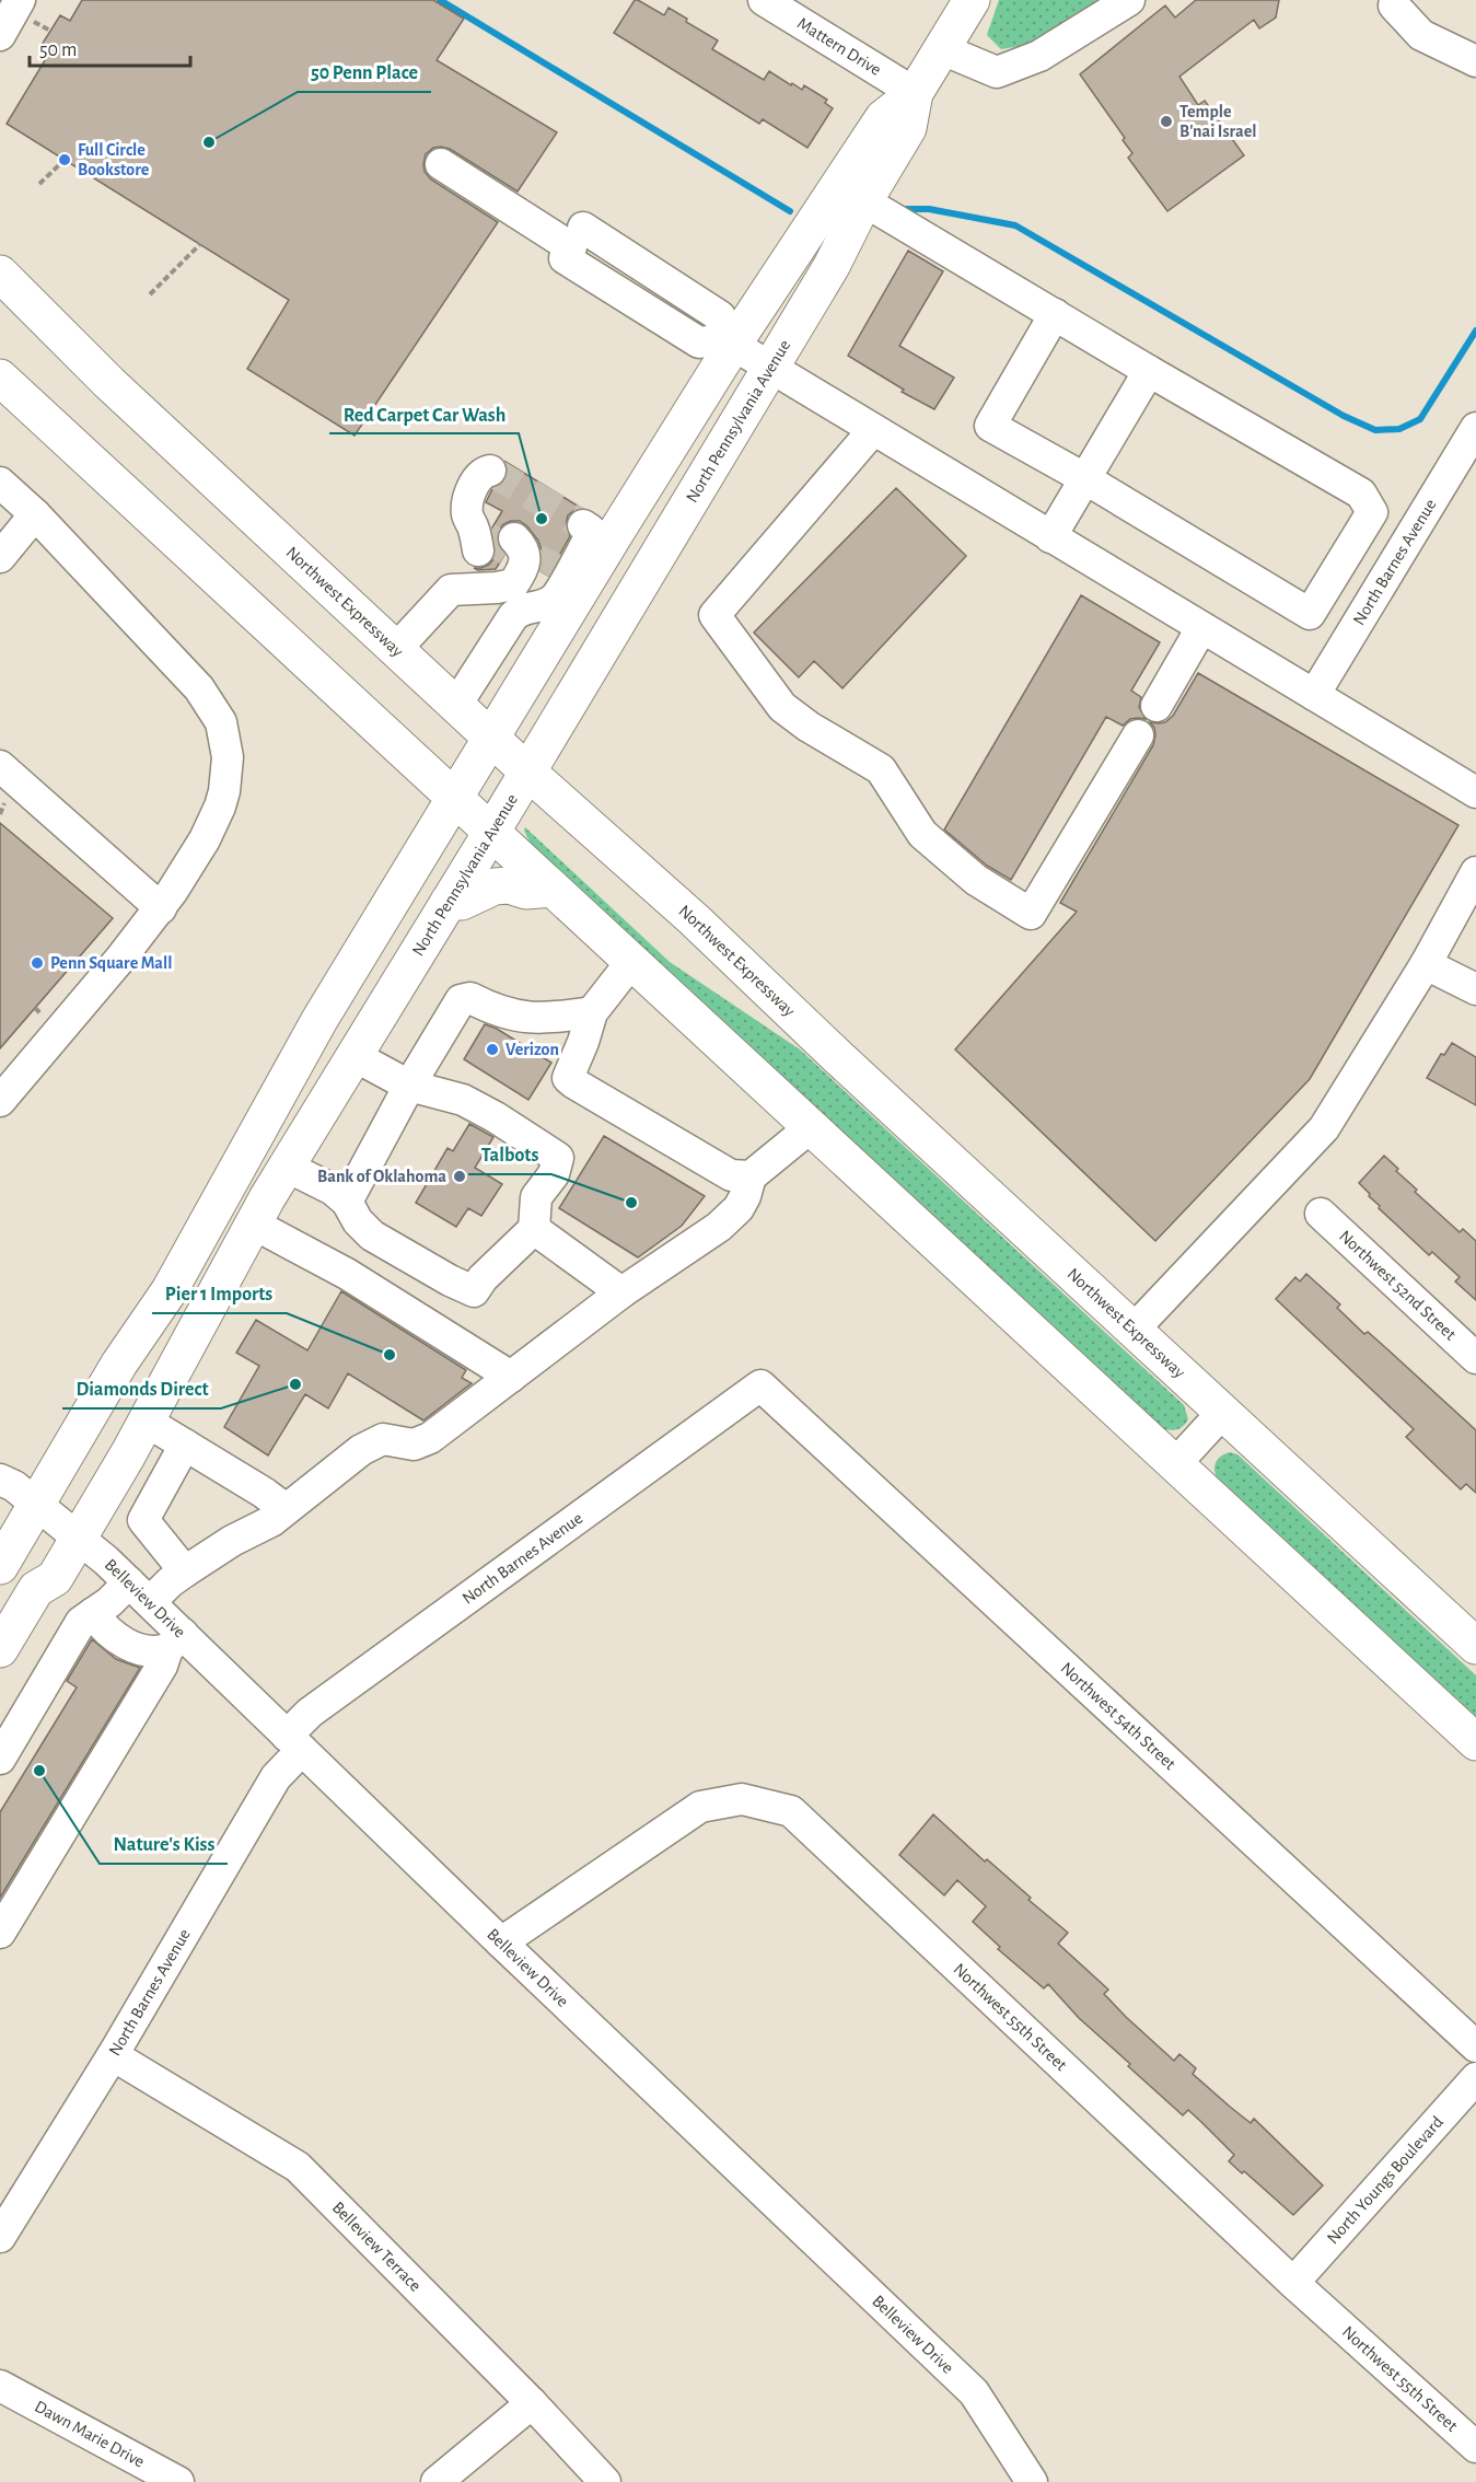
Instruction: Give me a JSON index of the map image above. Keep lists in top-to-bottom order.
{
  "streets": {
    "main road": ["North Pennsylvania Avenue", "Northwest Expressway"],
    "street": [
      "Mattern Drive",
      "North Barnes Avenue",
      "Northwest 52nd Street",
      "Belleview Drive",
      "Northwest 54th Street",
      "Northwest 55th Street",
      "North Youngs Boulevard",
      "Belleview Terrace",
      "Dawn Marie Drive"
    ]
  },
  "crossings": [
    ["Mattern Drive", "North Pennsylvania Avenue"],
    ["North Pennsylvania Avenue", "Northwest Expressway"],
    ["North Pennsylvania Avenue", "Belleview Drive"],
    ["North Barnes Avenue", "Belleview Drive"],
    ["North Barnes Avenue", "Northwest 54th Street"],
    ["North Barnes Avenue", "Belleview Terrace"],
    ["Belleview Drive", "Northwest 55th Street"],
    ["Northwest 55th Street", "North Youngs Boulevard"]
  ],
  "places": [
    "Temple B'nai Israel",
    "50 Penn Place",
    "Full Circle Bookstore",
    "Red Carpet Car Wash",
    "Penn Square Mall",
    "Verizon",
    "Bank of Oklahoma",
    "Talbots",
    "Pier 1 Imports",
    "Diamonds Direct",
    "Nature's Kiss"
  ],
  "scale_bar": "50 m"
}
